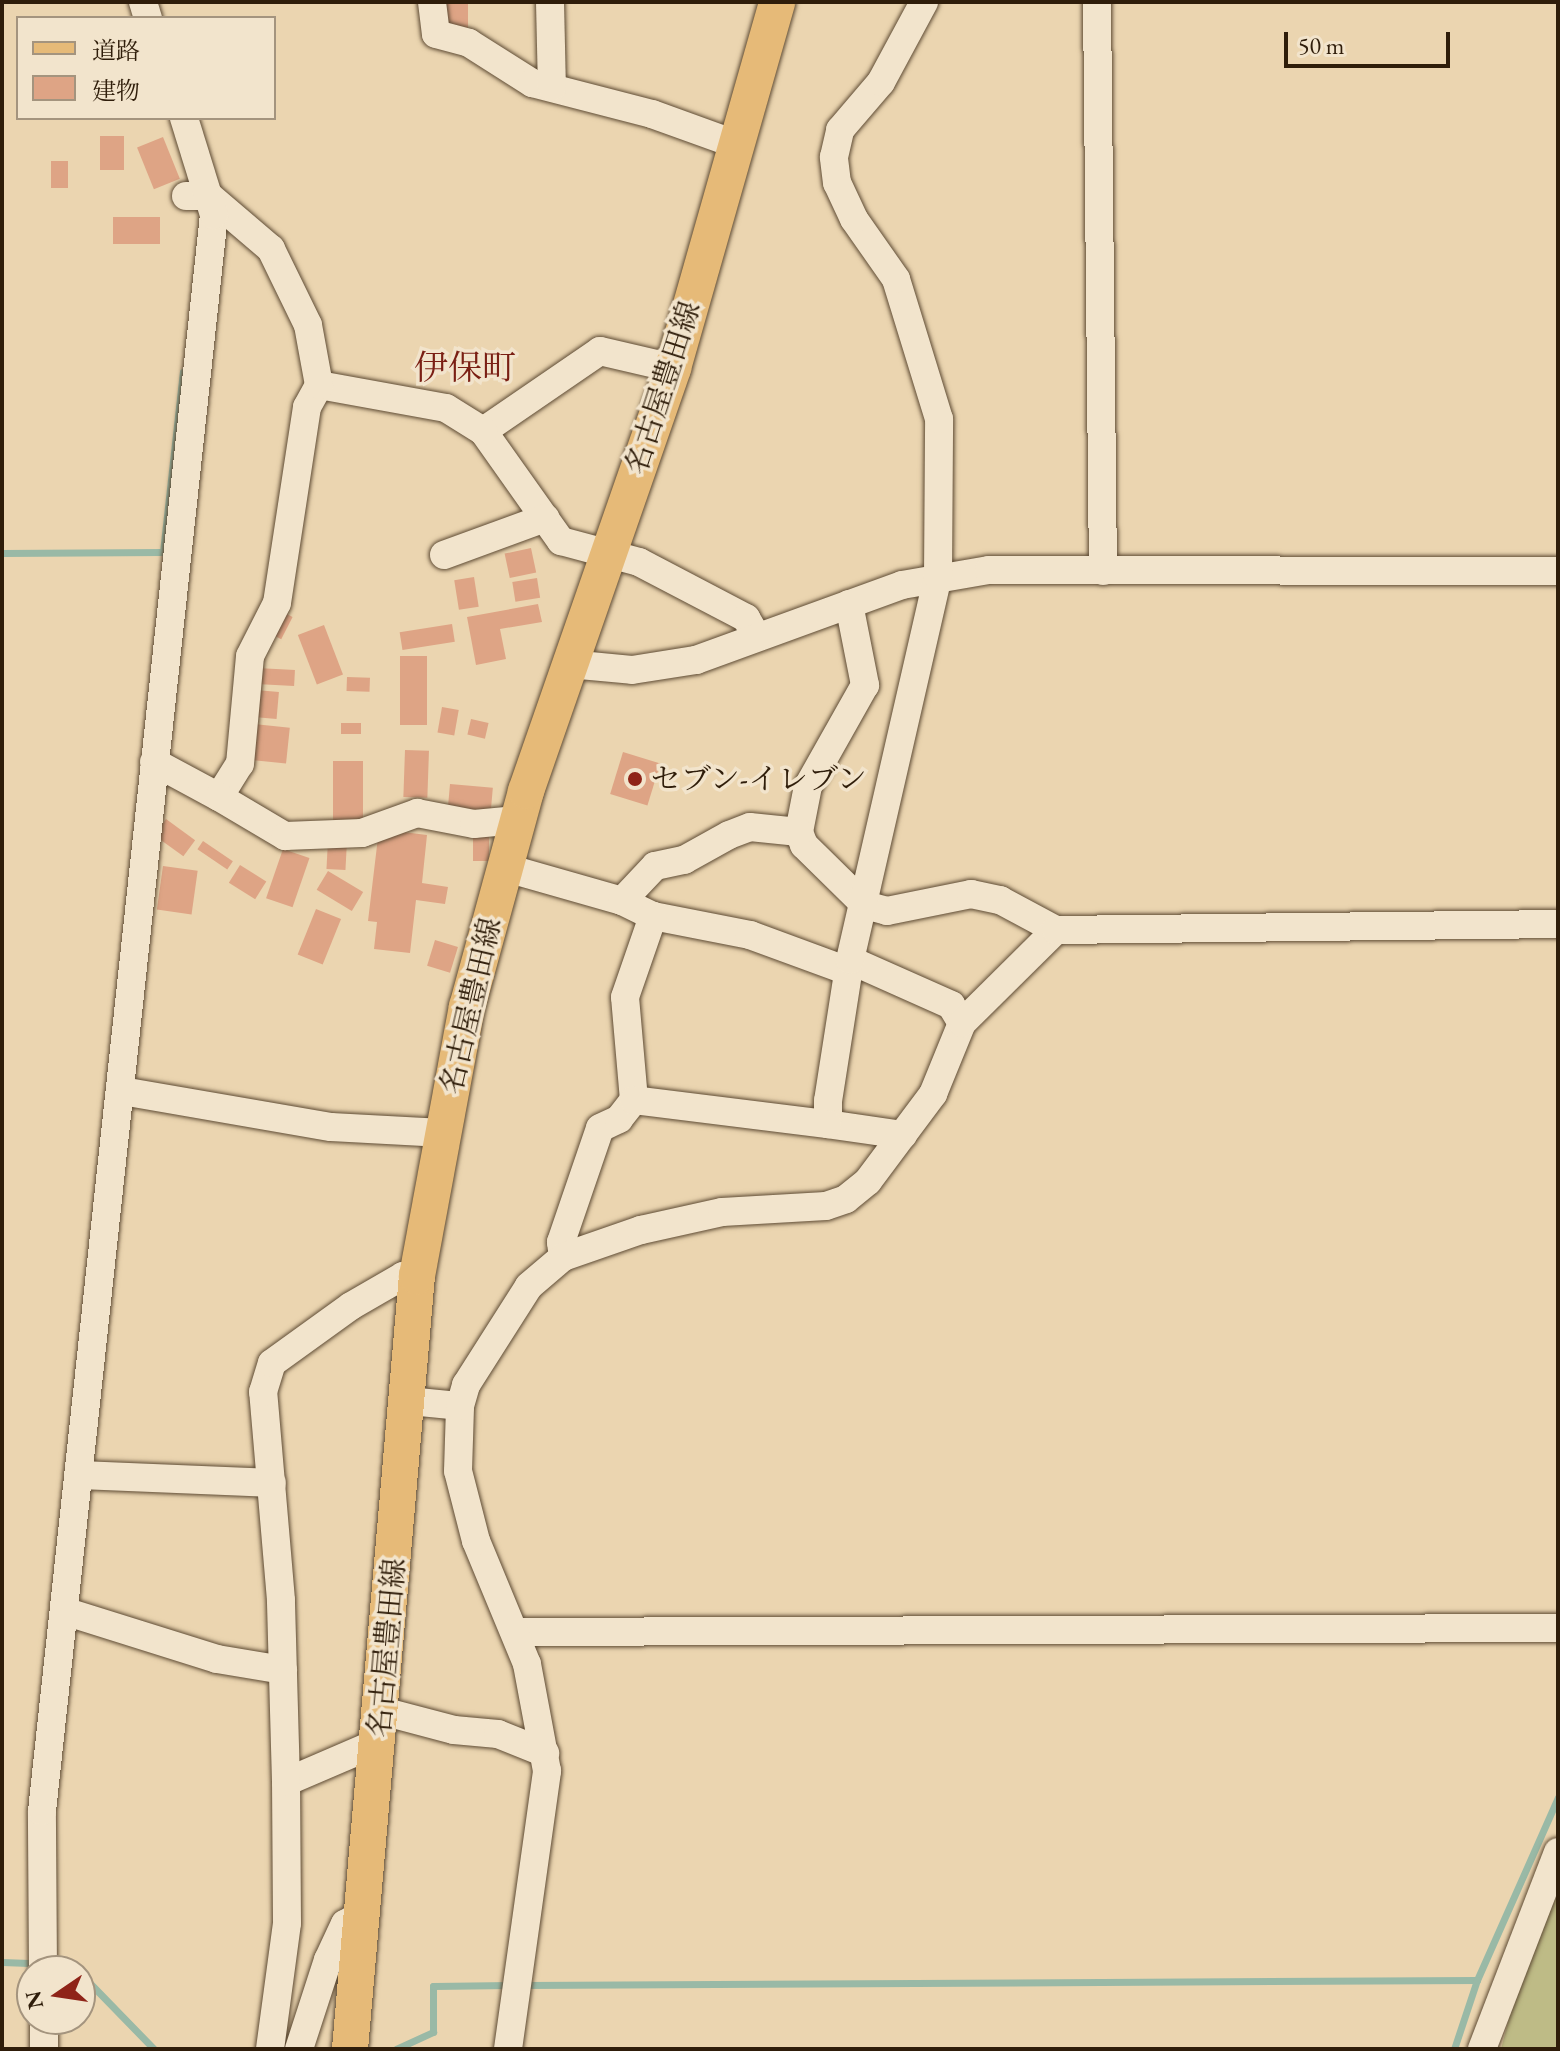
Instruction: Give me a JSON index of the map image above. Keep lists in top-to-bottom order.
{
  "streets": {
    "main road": ["名古屋豊田線"]
  },
  "districts": ["伊保町"],
  "places": ["セブン-イレブン"],
  "legend": ["道路", "建物"],
  "scale_bar": "50 m",
  "north": "left"
}
